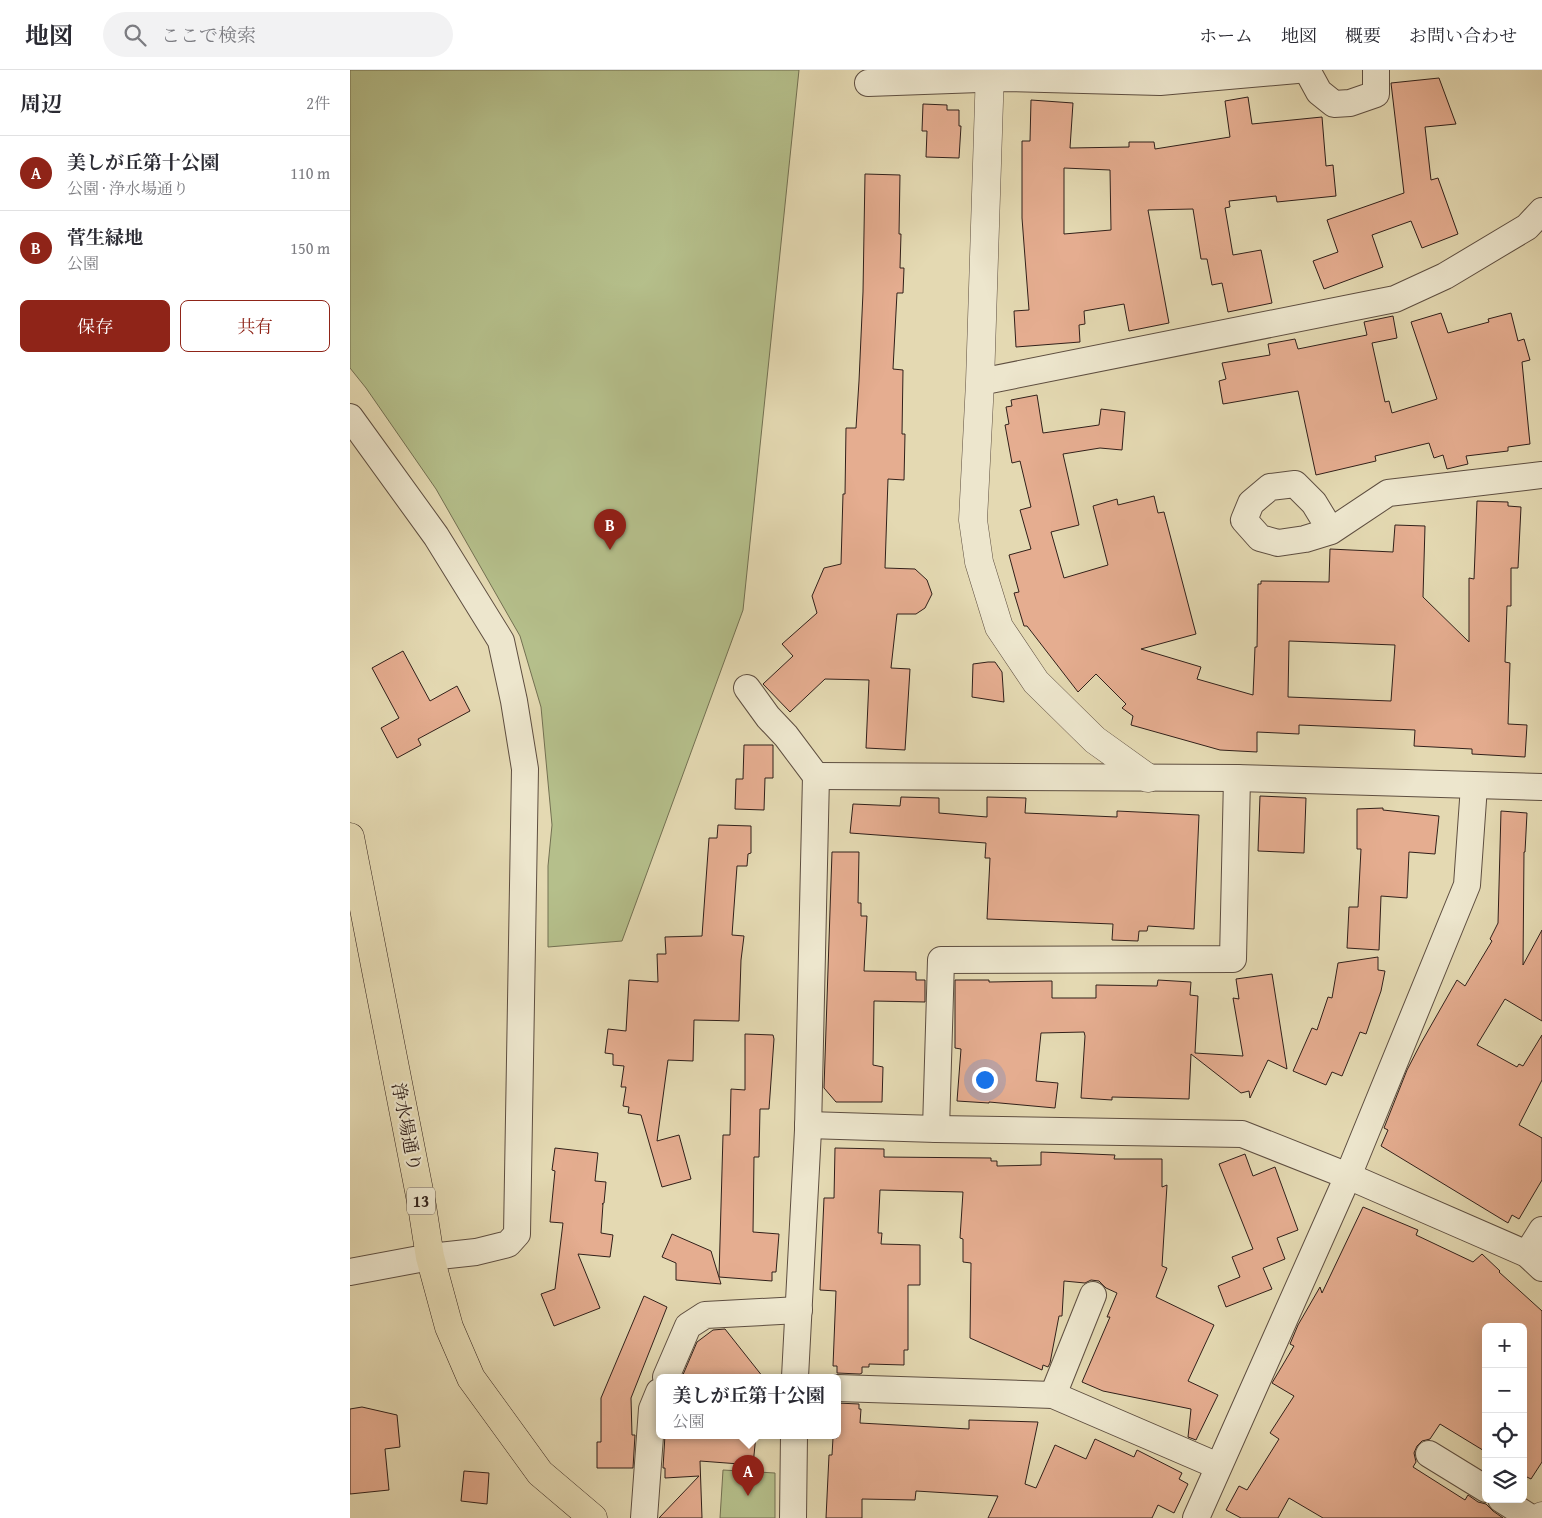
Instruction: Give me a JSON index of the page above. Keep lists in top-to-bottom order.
{
  "streets": {
    "main road": ["浄水場通り", "13"]
  },
  "page": {
    "header": "地図",
    "search": "ここで検索",
    "nav": [
      "ホーム",
      "地図",
      "概要",
      "お問い合わせ"
    ],
    "heading": ["周辺", "2件"],
    "list": [
      {
        "mark": "A",
        "name": "美しが丘第十公園",
        "note": "公園 · 浄水場通り",
        "value": "110 m"
      },
      {
        "mark": "B",
        "name": "菅生緑地",
        "note": "公園",
        "value": "150 m"
      }
    ],
    "buttons": ["保存", "共有"],
    "pins": ["B", "A"],
    "map_buttons": ["+", "−"],
    "popup": ["美しが丘第十公園", "公園"]
  }
}
